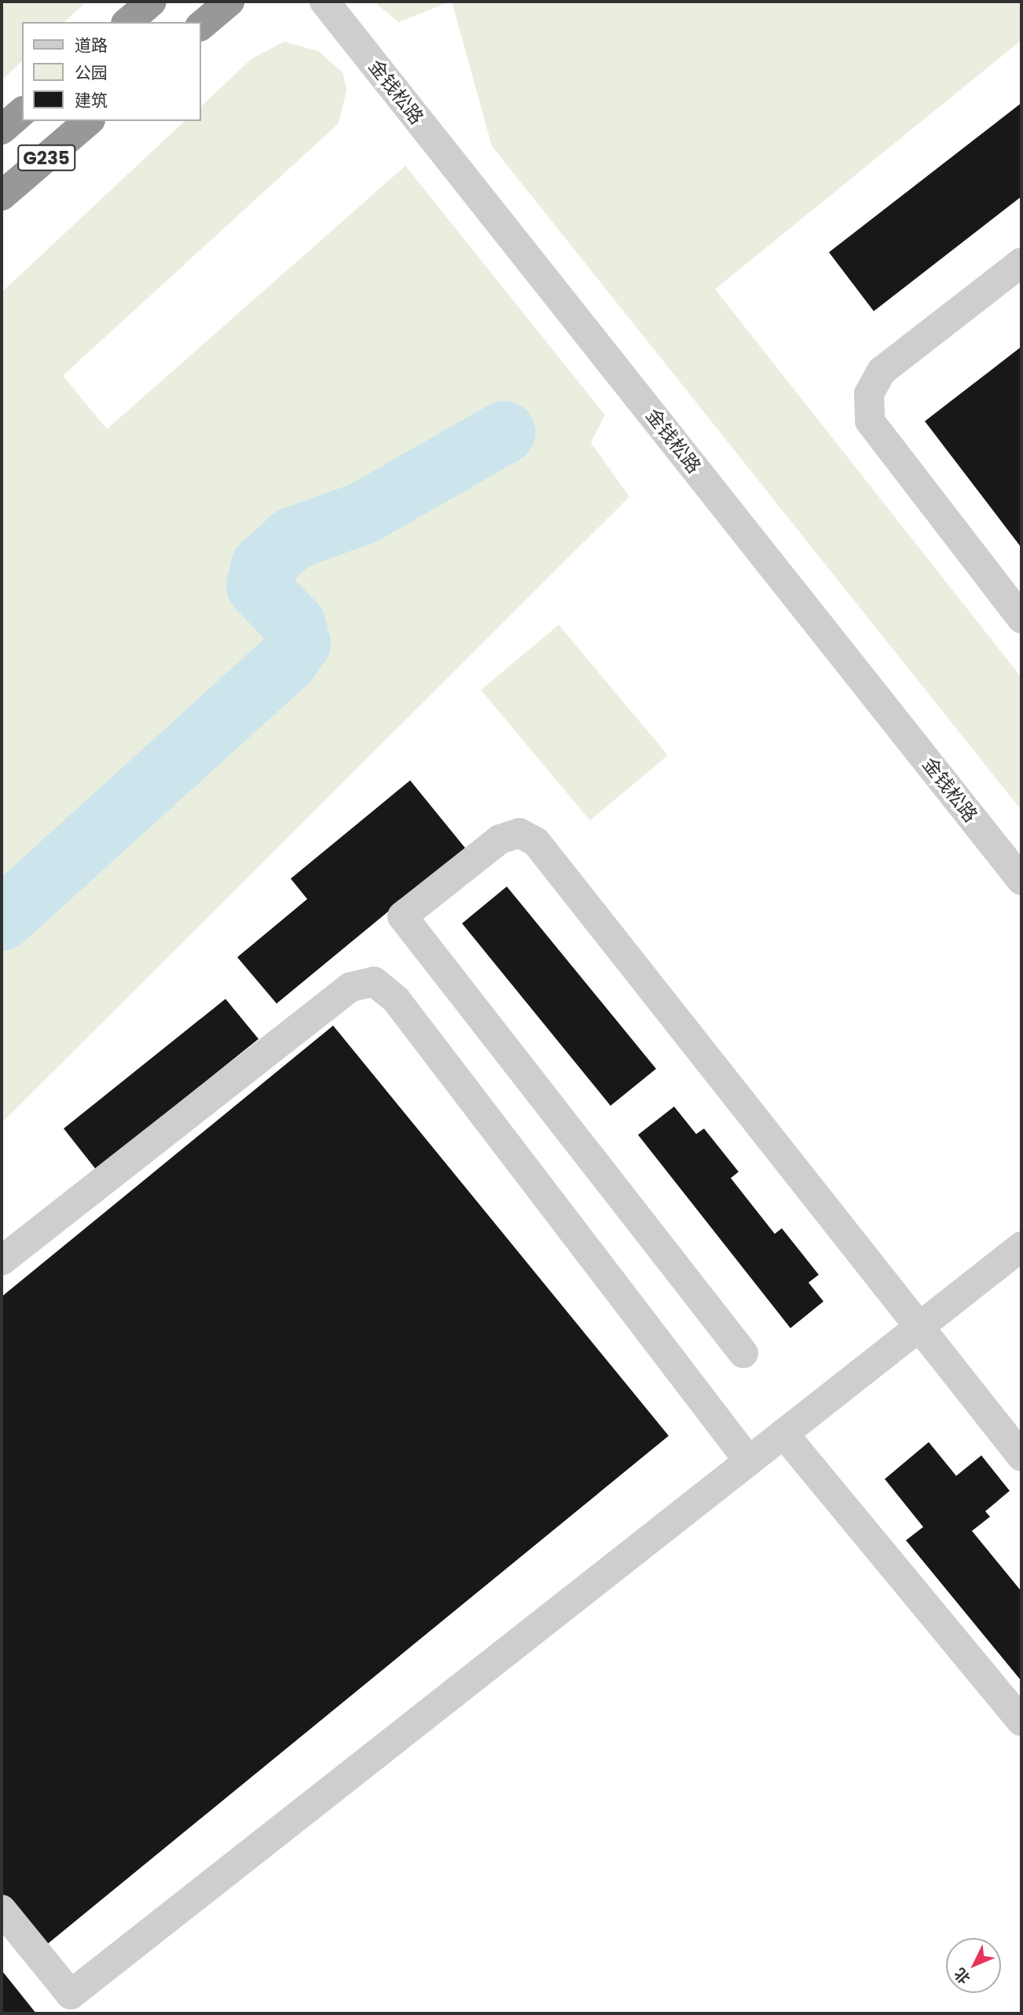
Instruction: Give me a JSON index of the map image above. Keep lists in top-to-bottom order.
{
  "streets": {
    "highway": ["G235"],
    "street": ["金钱松路"]
  },
  "legend": ["道路", "公园", "建筑"],
  "north": "bottom left"
}
